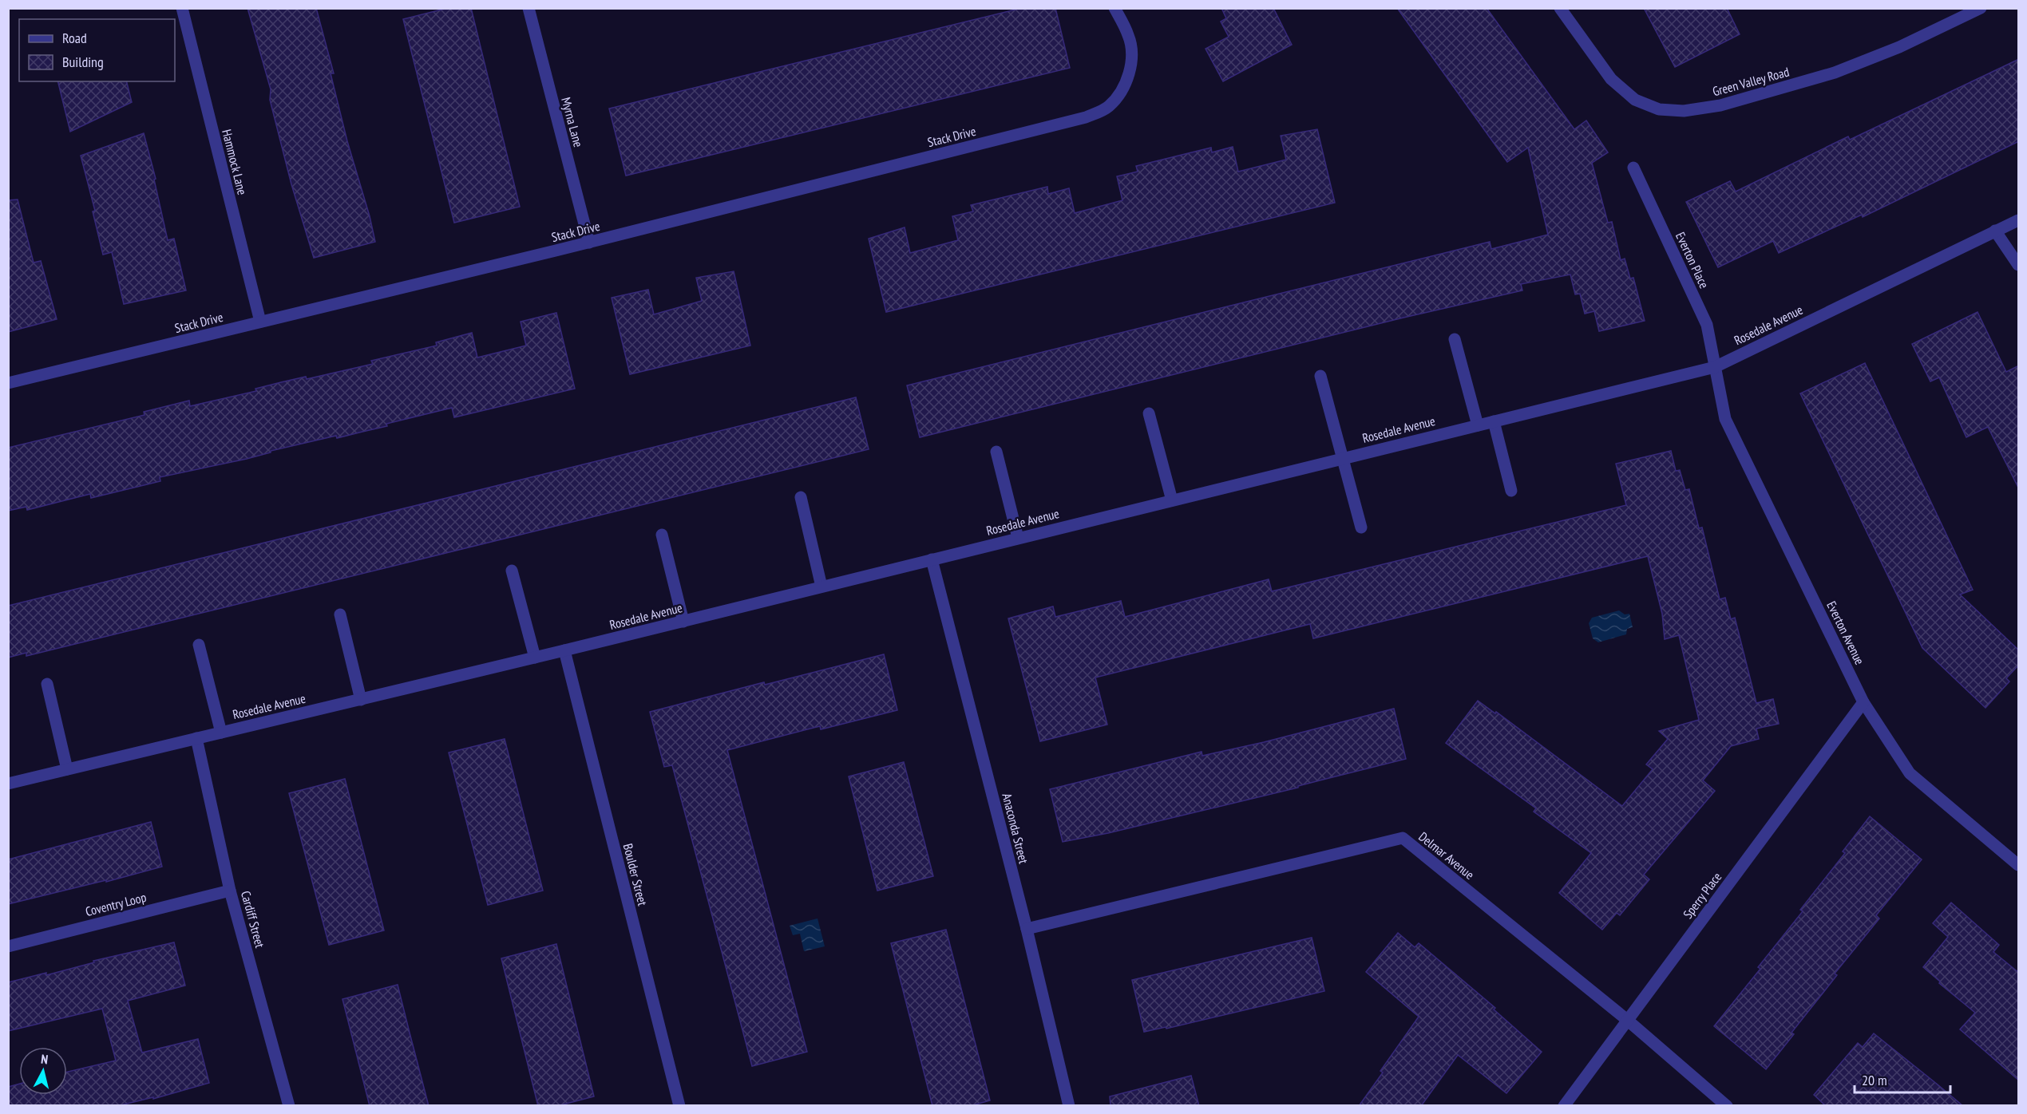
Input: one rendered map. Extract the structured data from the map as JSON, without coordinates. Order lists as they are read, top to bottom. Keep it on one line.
{"streets":{"street":["Green Valley Road","Myrna Lane","Stack Drive","Hammock Lane","Everton Place","Rosedale Avenue","Everton Avenue","Anaconda Street","Delmar Avenue","Boulder Street","Sperry Place","Coventry Loop","Cardiff Street"]},"crossings":[["Myrna Lane","Stack Drive"],["Stack Drive","Hammock Lane"],["Everton Place","Rosedale Avenue"],["Everton Place","Everton Avenue"],["Rosedale Avenue","Everton Avenue"],["Rosedale Avenue","Anaconda Street"],["Rosedale Avenue","Boulder Street"],["Rosedale Avenue","Cardiff Street"],["Everton Avenue","Sperry Place"],["Anaconda Street","Delmar Avenue"],["Delmar Avenue","Sperry Place"],["Coventry Loop","Cardiff Street"]],"legend":["Road","Building"],"scale_bar":"20 m","north":"top"}
